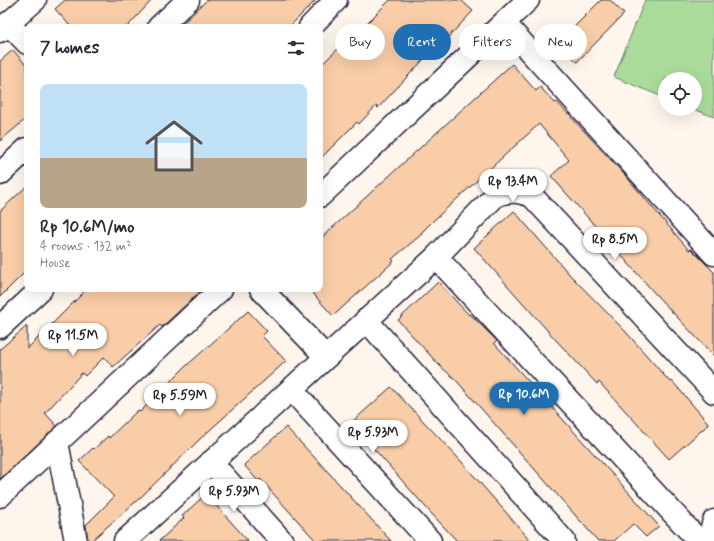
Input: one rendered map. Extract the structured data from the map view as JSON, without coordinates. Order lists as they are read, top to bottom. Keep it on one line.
{"page":{"chip":["Buy","Rent","Filters","New"],"heading":"7 homes","list":[{"name":"Rp 10.6M/mo","note":"4 rooms · 132 m² · House"}],"price":["Rp 13.4M","Rp 8.5M","Rp 11.5M","Rp 10.6M","Rp 5.59M","Rp 5.93M","Rp 5.93M"]}}
